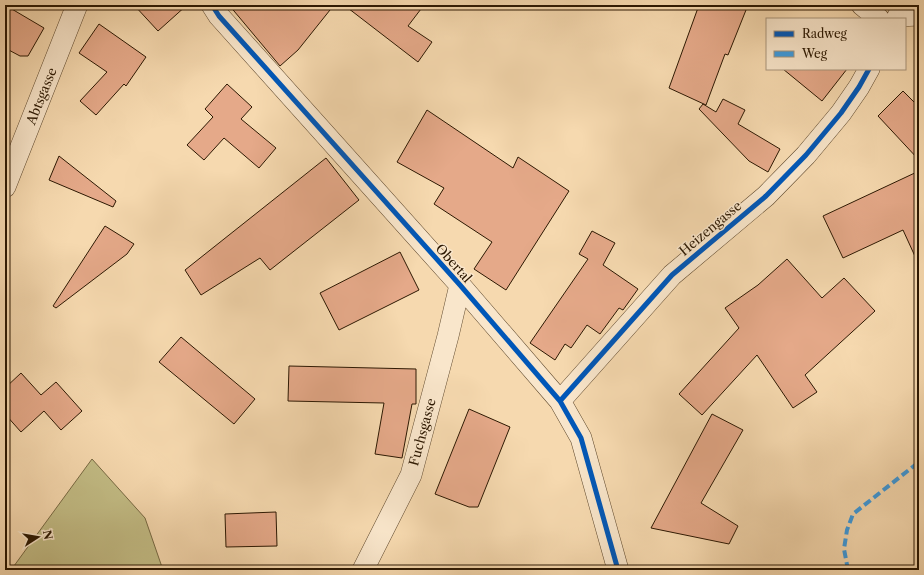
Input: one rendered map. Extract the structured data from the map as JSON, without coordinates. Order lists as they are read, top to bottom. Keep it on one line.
{"streets":{"street":["Abtsgasse","Heizengasse","Obertal","Fuchsgasse"]},"crossings":[["Heizengasse","Obertal"],["Obertal","Fuchsgasse"]],"legend":["Radweg","Weg"],"north":"right"}
